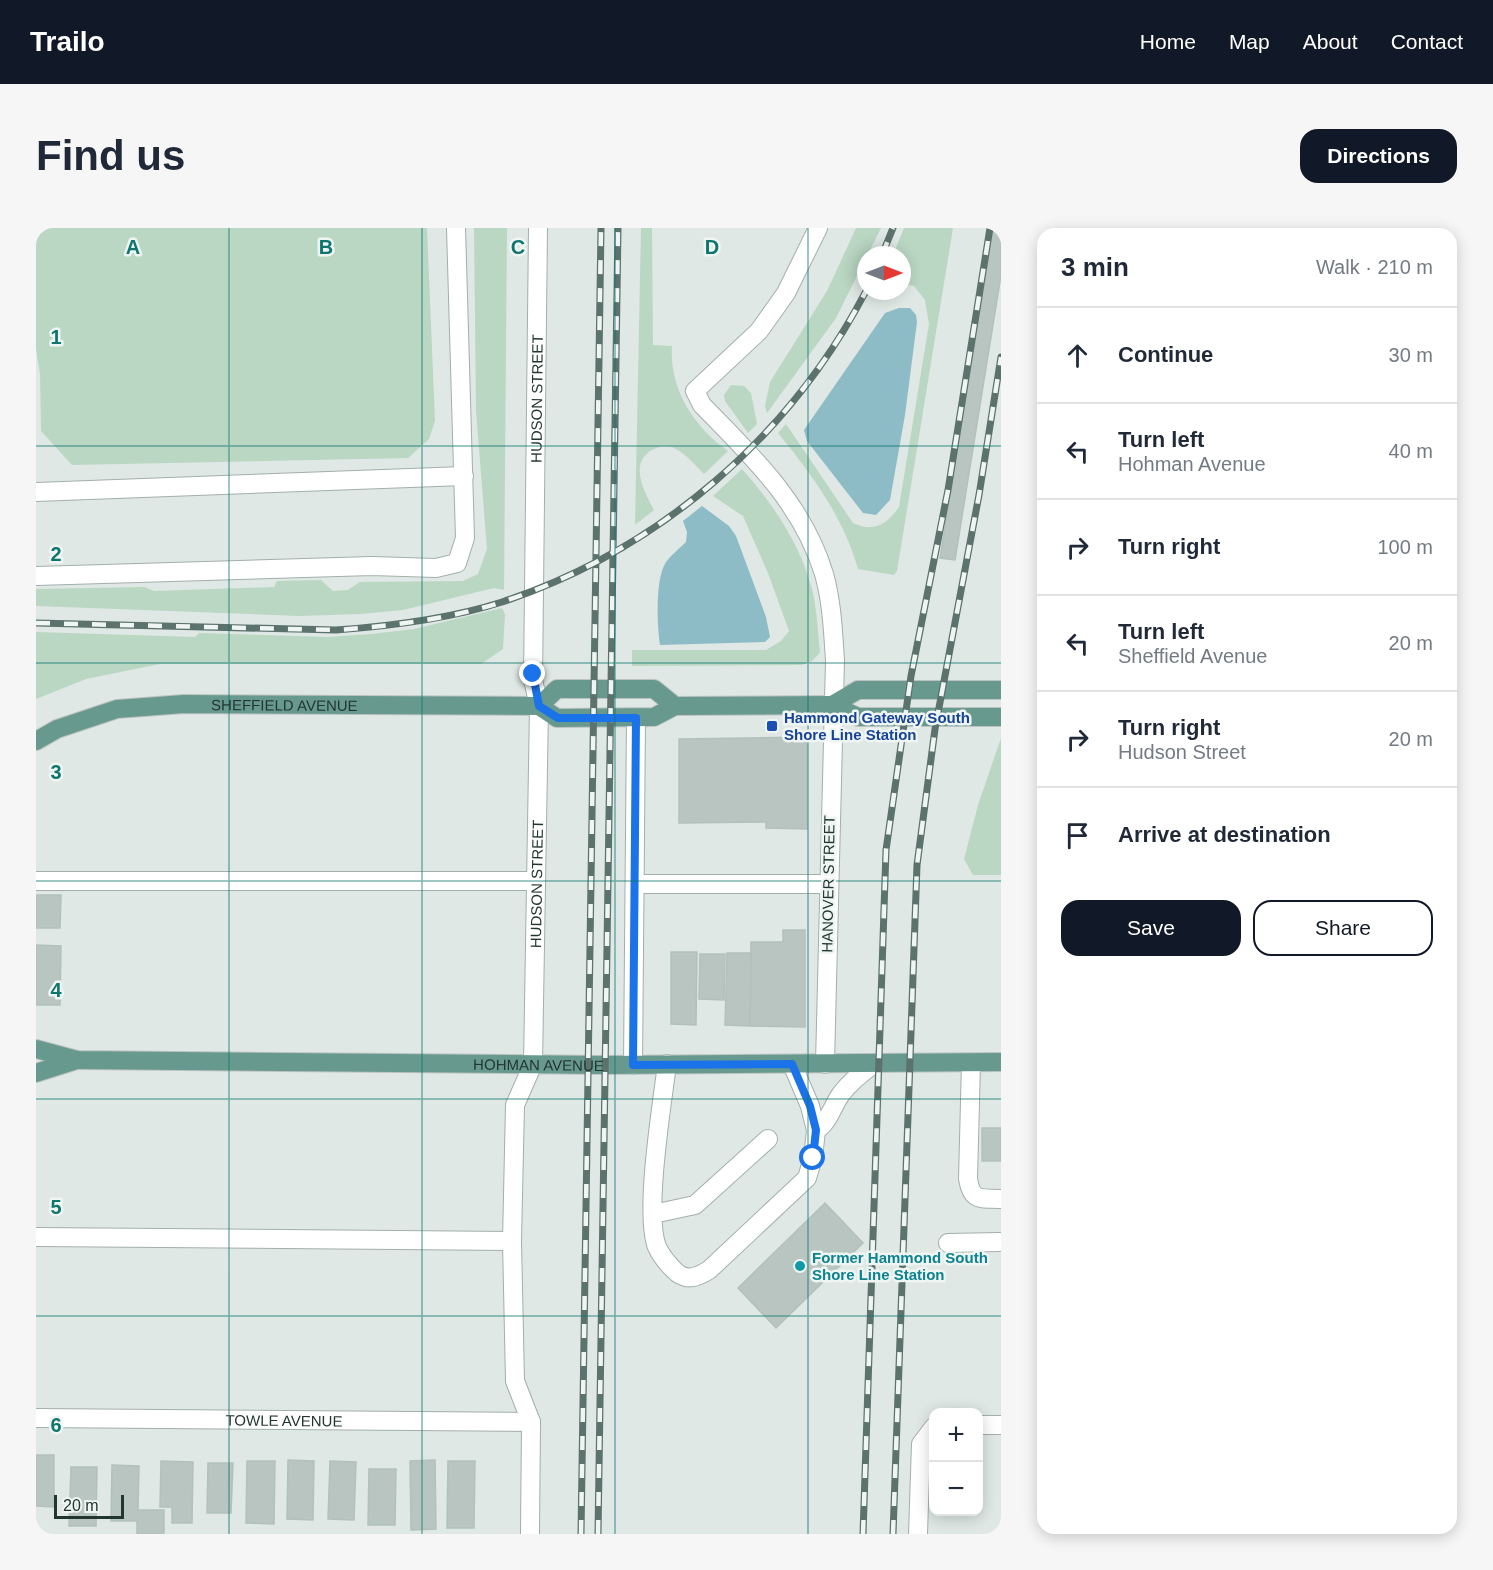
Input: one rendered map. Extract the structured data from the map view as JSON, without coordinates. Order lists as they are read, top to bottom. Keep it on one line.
{"streets":{"main road":["SHEFFIELD AVENUE","HOHMAN AVENUE"],"street":["HUDSON STREET","HANOVER STREET","TOWLE AVENUE"]},"crossings":[["HUDSON STREET","SHEFFIELD AVENUE"],["HUDSON STREET","HOHMAN AVENUE"],["HUDSON STREET","TOWLE AVENUE"],["SHEFFIELD AVENUE","HANOVER STREET"],["HANOVER STREET","HOHMAN AVENUE"]],"places":{"transit":["Hammond Gateway South Shore Line Station"],"other":["Former Hammond South Shore Line Station"]},"scale_bar":"20 m","north":"right","page":{"header":"Trailo","nav":["Home","Map","About","Contact"],"buttons":["Directions",["Save","Share"]],"title":"Find us","heading":["3 min","Walk · 210 m"],"list":[["Continue","30 m"],["Turn left","Hohman Avenue","40 m"],["Turn right","100 m"],["Turn left","Sheffield Avenue","20 m"],["Turn right","Hudson Street","20 m"],"Arrive at destination"],"map_buttons":["+","−"],"scale":"20 m"},"grid":{"columns":["A","B","C","D"],"rows":["1","2","3","4","5","6"]}}
